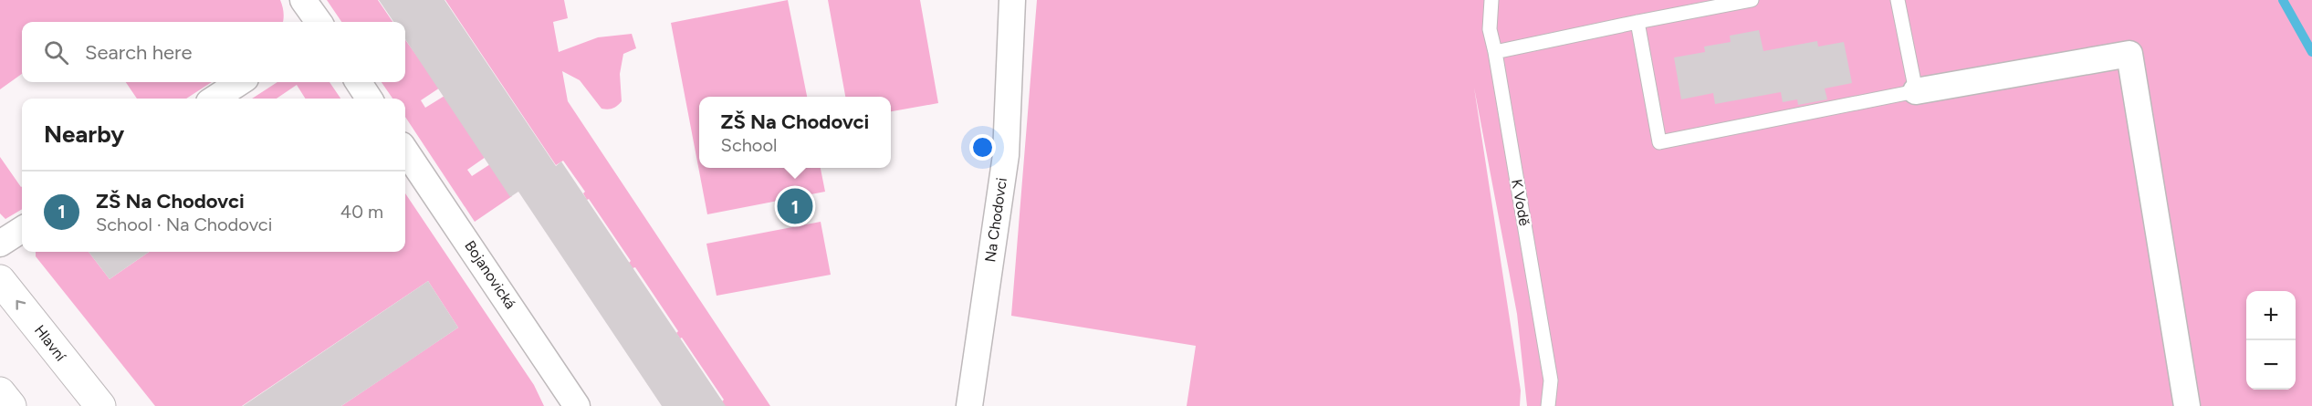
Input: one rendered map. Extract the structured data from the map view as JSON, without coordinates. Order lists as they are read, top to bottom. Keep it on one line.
{"streets":{"street":["Na Chodovci","Bojanovická","Hlavní"],"lane":["K Vodě"]},"one_way":["Hlavní"],"page":{"search":"Search here","popup":["ZŠ Na Chodovci","School"],"heading":"Nearby","list":[{"mark":"1","name":"ZŠ Na Chodovci","note":"School · Na Chodovci","value":"40 m"}],"pins":"1","map_buttons":["+","−"]}}
